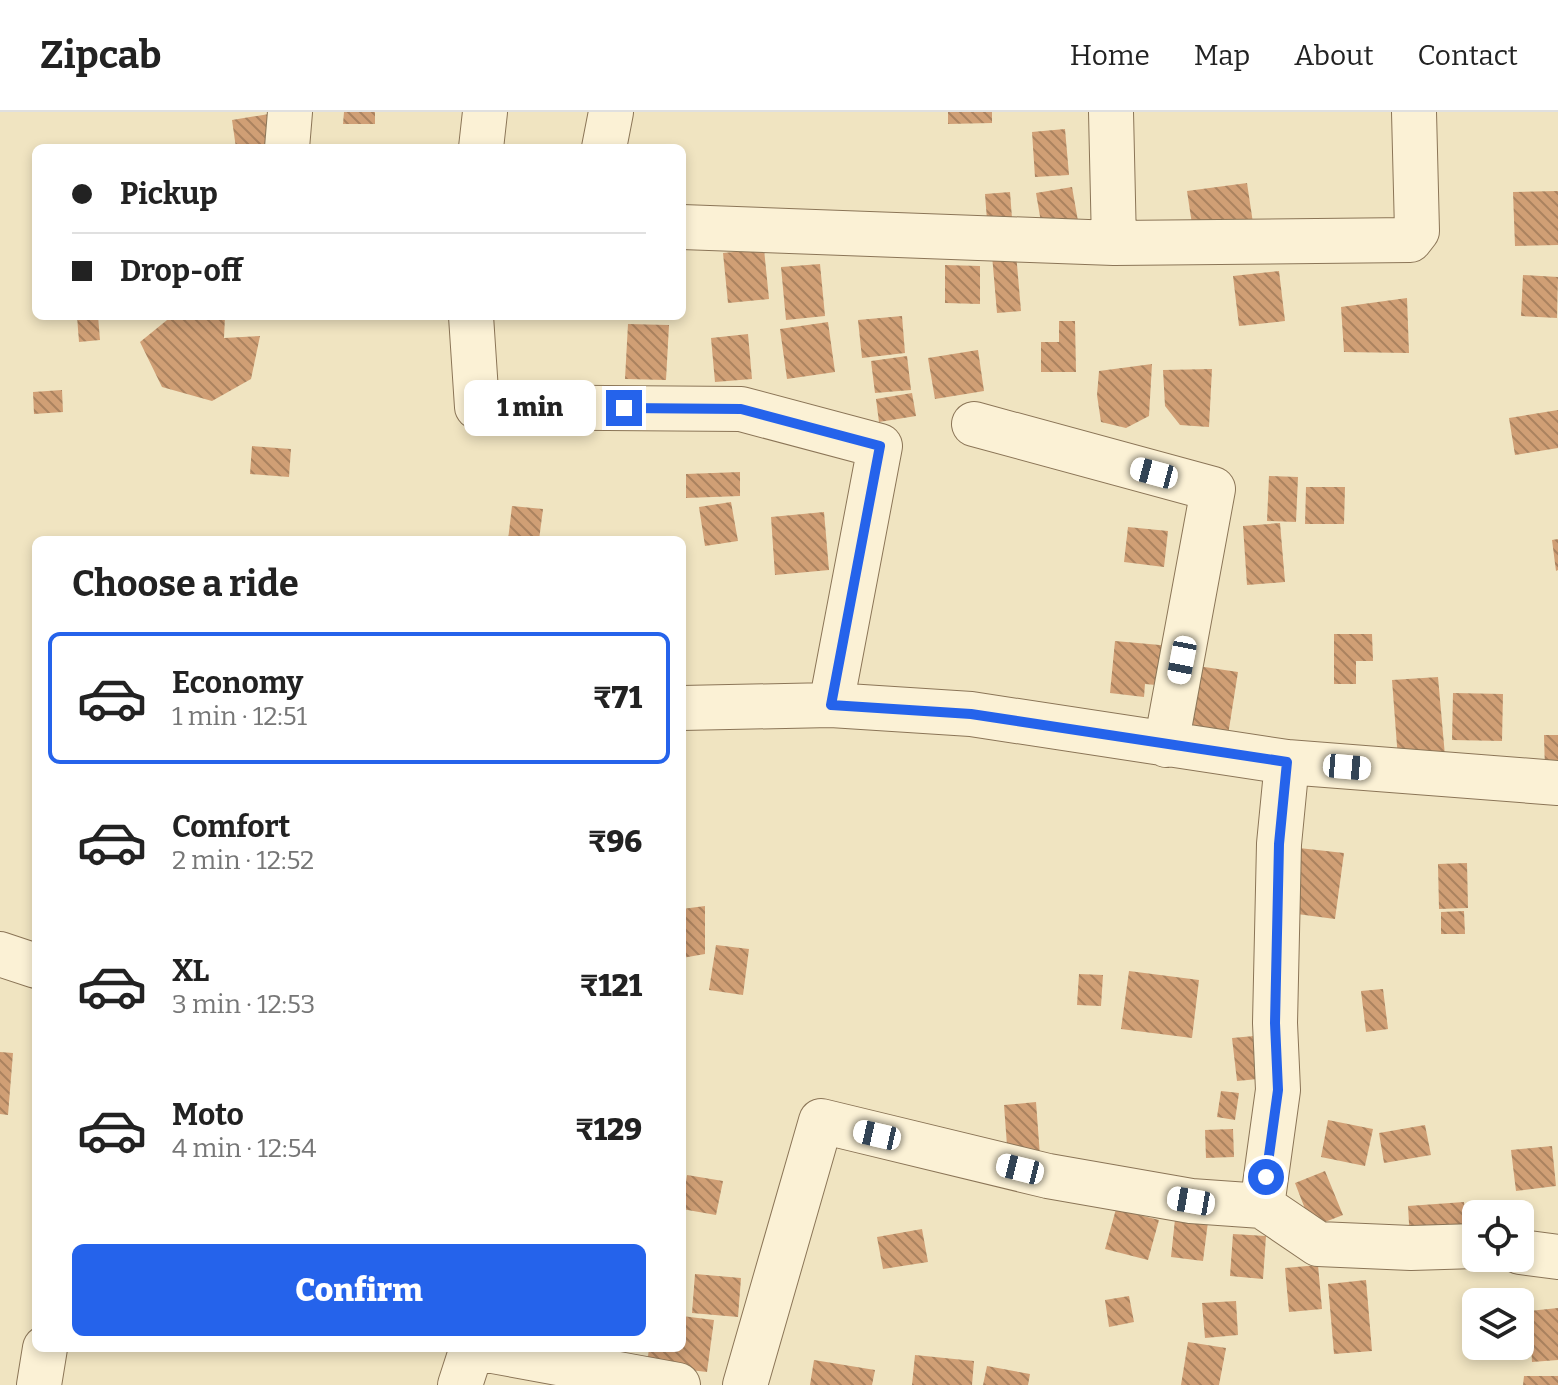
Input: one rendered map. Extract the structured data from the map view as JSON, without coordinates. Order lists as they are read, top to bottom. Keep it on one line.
{"page":{"header":"Zipcab","nav":["Home","Map","About","Contact"],"banner":["Pickup","Drop-off"],"bubble":"1 min","heading":"Choose a ride","list":[{"name":"Economy","note":"1 min · 12:51","value":"₹71"},{"name":"Comfort","note":"2 min · 12:52","value":"₹96"},{"name":"XL","note":"3 min · 12:53","value":"₹121"},{"name":"Moto","note":"4 min · 12:54","value":"₹129"}],"buttons":"Confirm"}}
